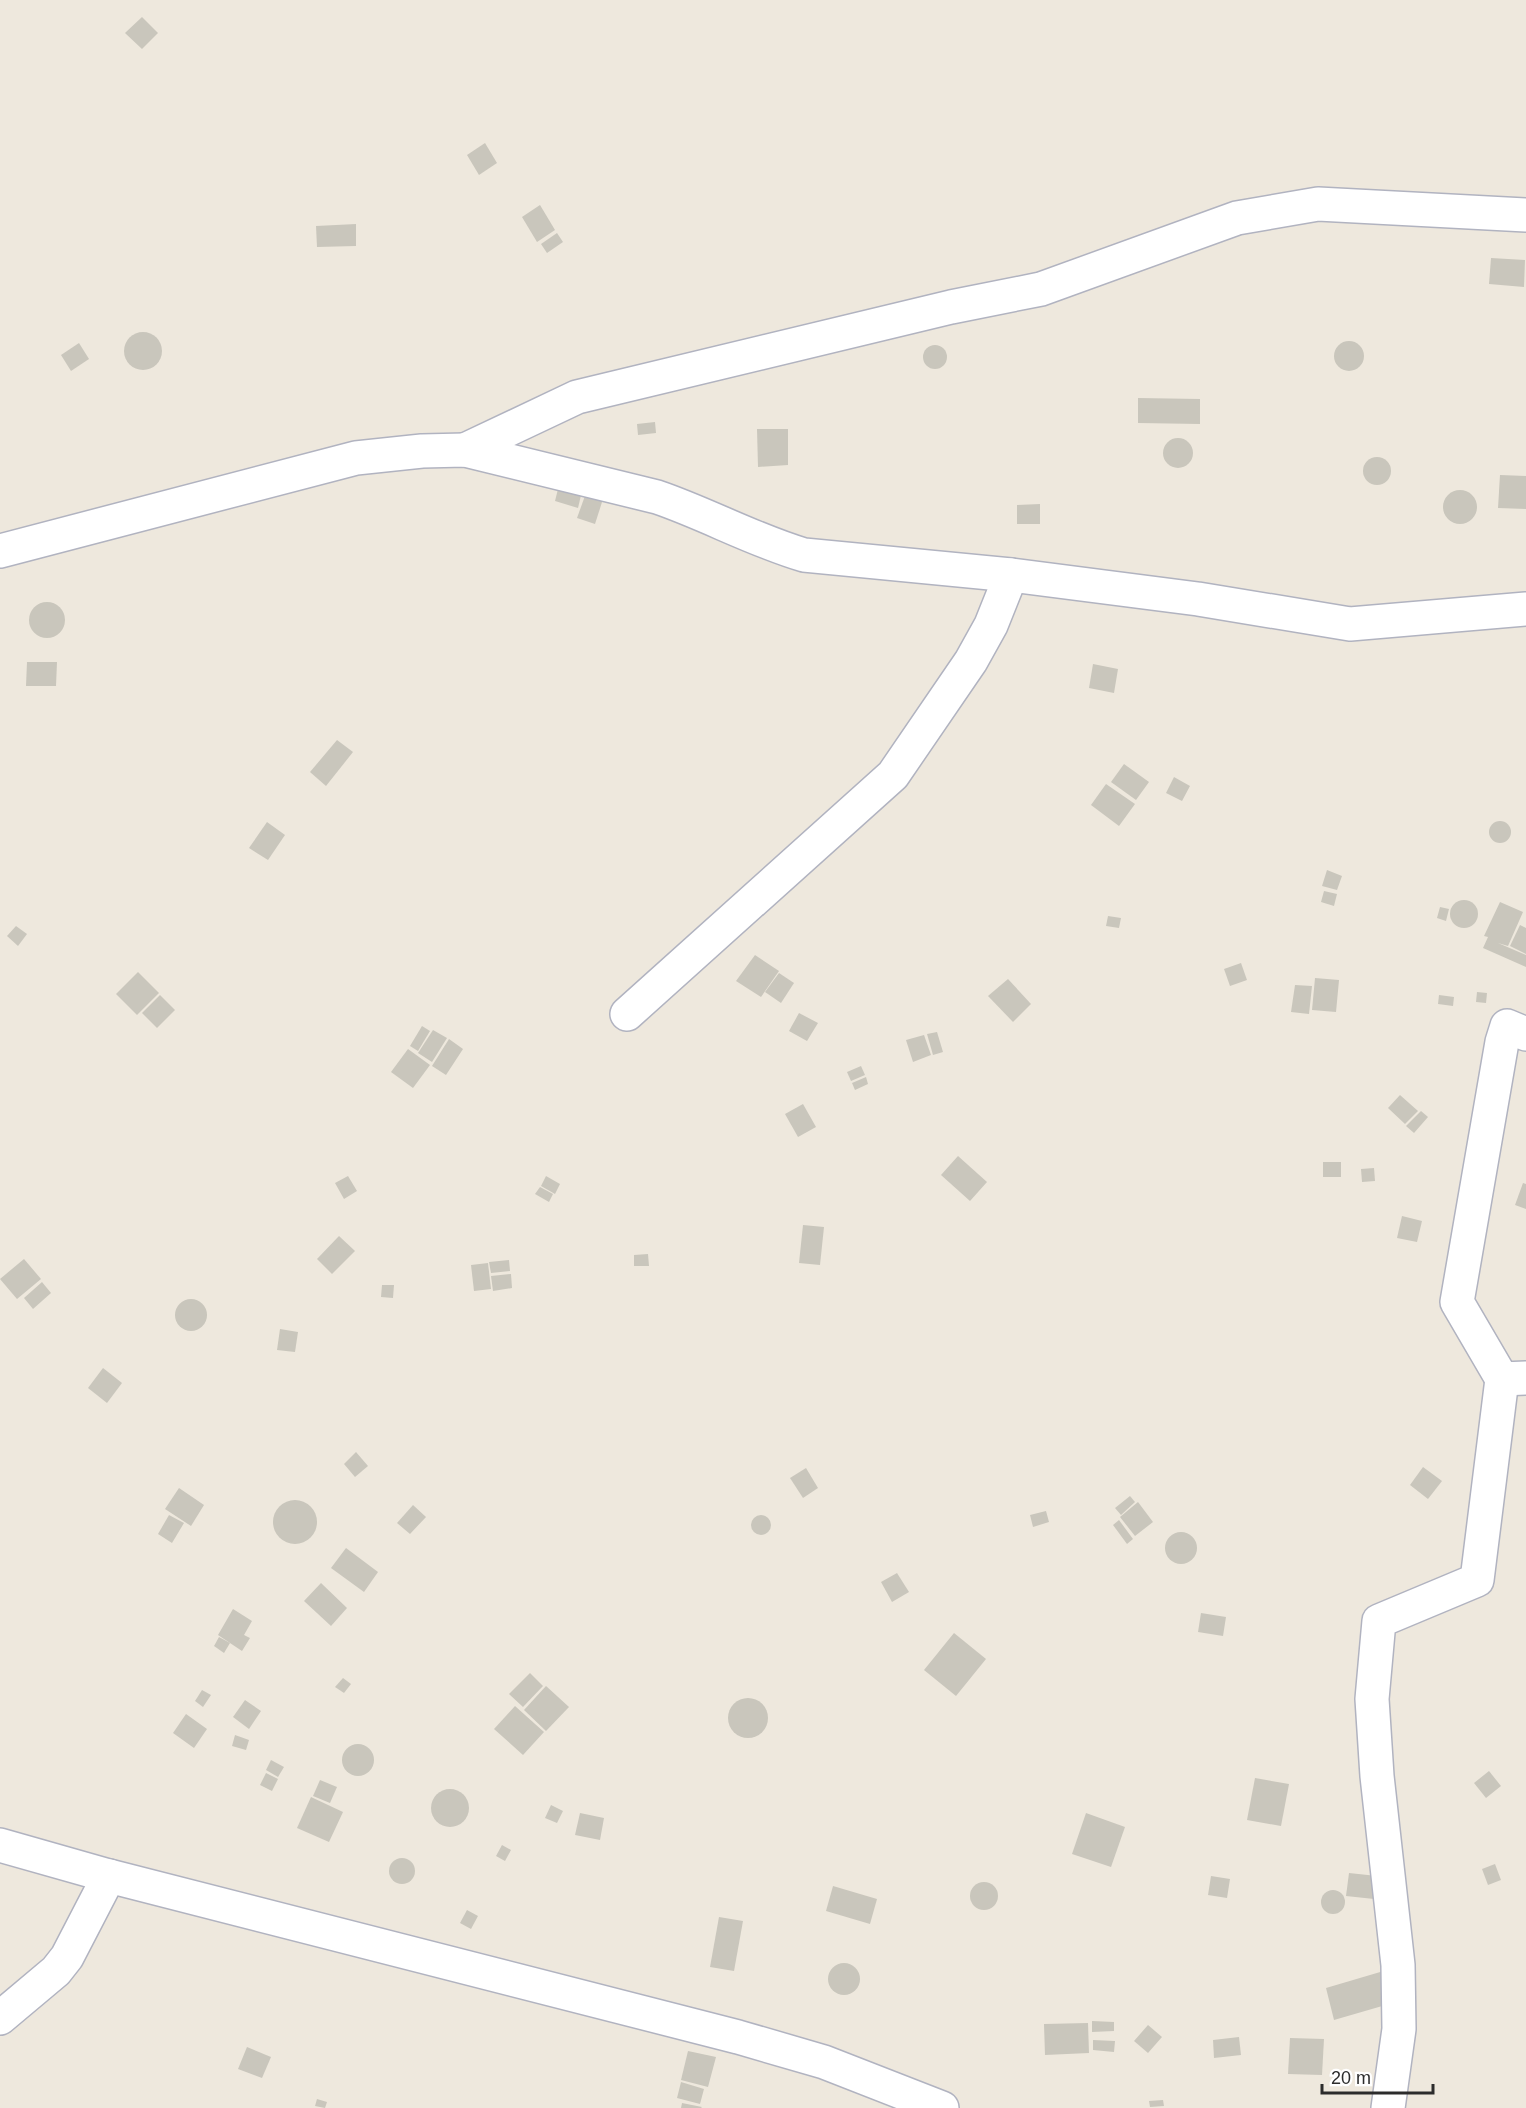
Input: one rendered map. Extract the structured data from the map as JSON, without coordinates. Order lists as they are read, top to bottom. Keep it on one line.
{"scale_bar":"20 m"}
